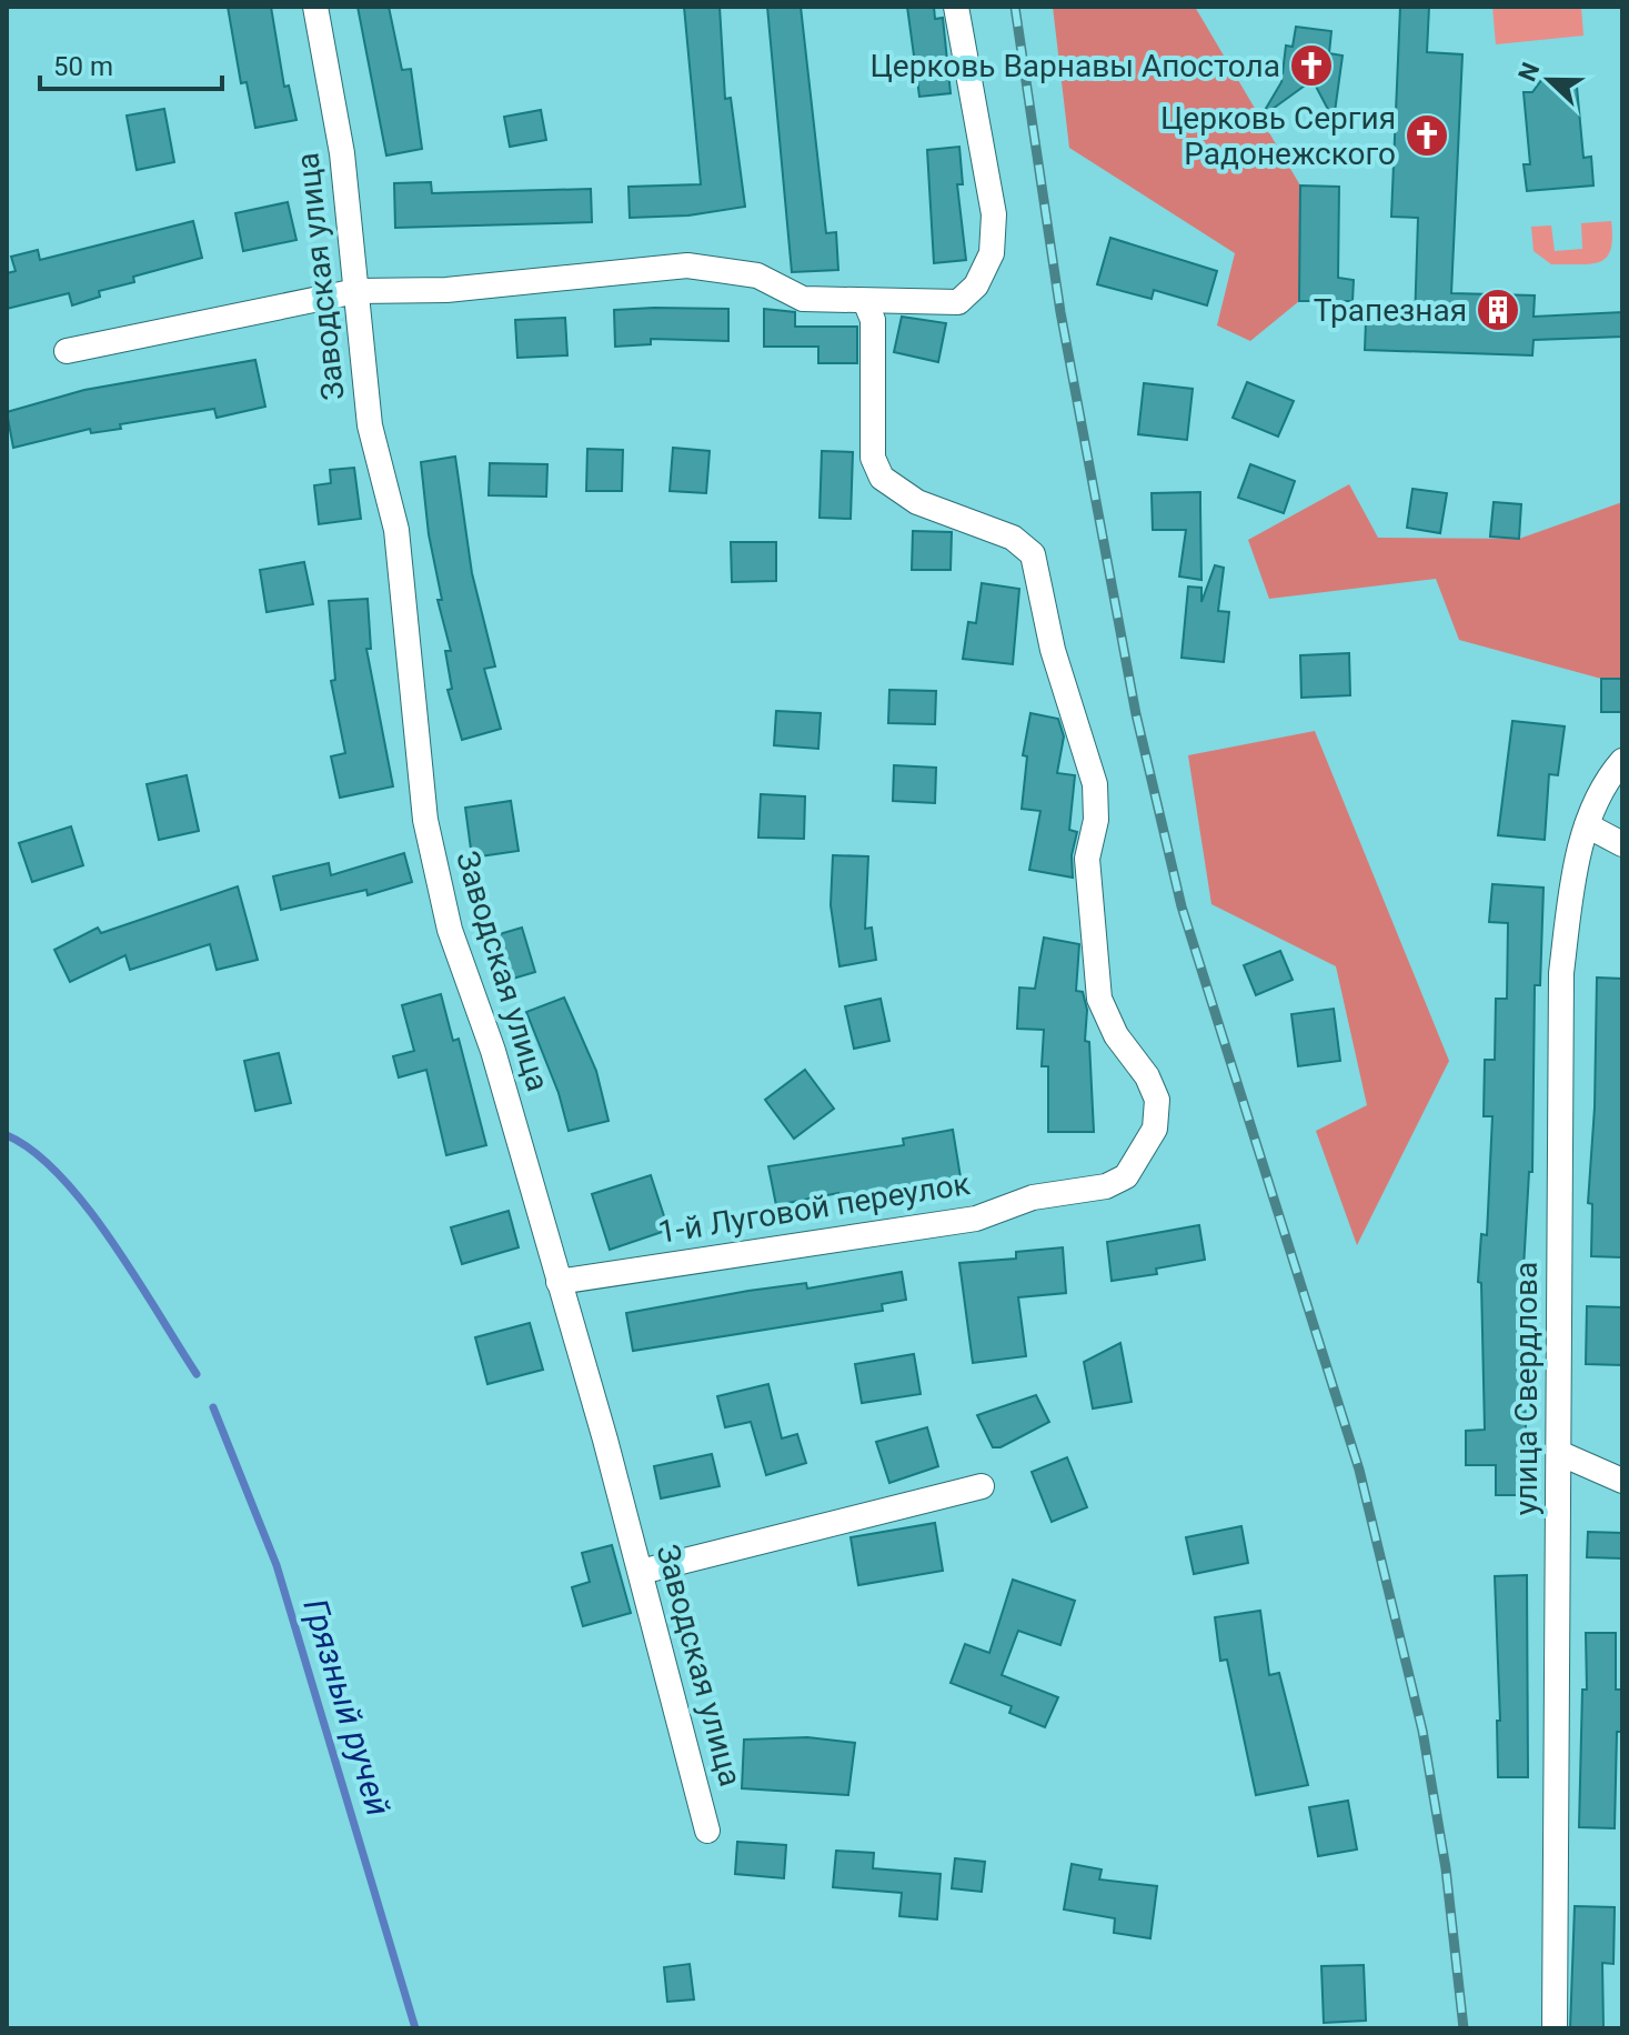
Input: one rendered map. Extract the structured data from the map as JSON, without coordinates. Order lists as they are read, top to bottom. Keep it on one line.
{"streets":{"street":["Заводская улица","1-й Луговой переулок","улица Свердлова"]},"crossings":[["Заводская улица","1-й Луговой переулок"]],"water":["Грязный ручей"],"places":{"church":["Церковь Варнавы Апостола","Церковь Сергия Радонежского"],"building":["Трапезная"]},"scale_bar":"50 m","north":"left"}
